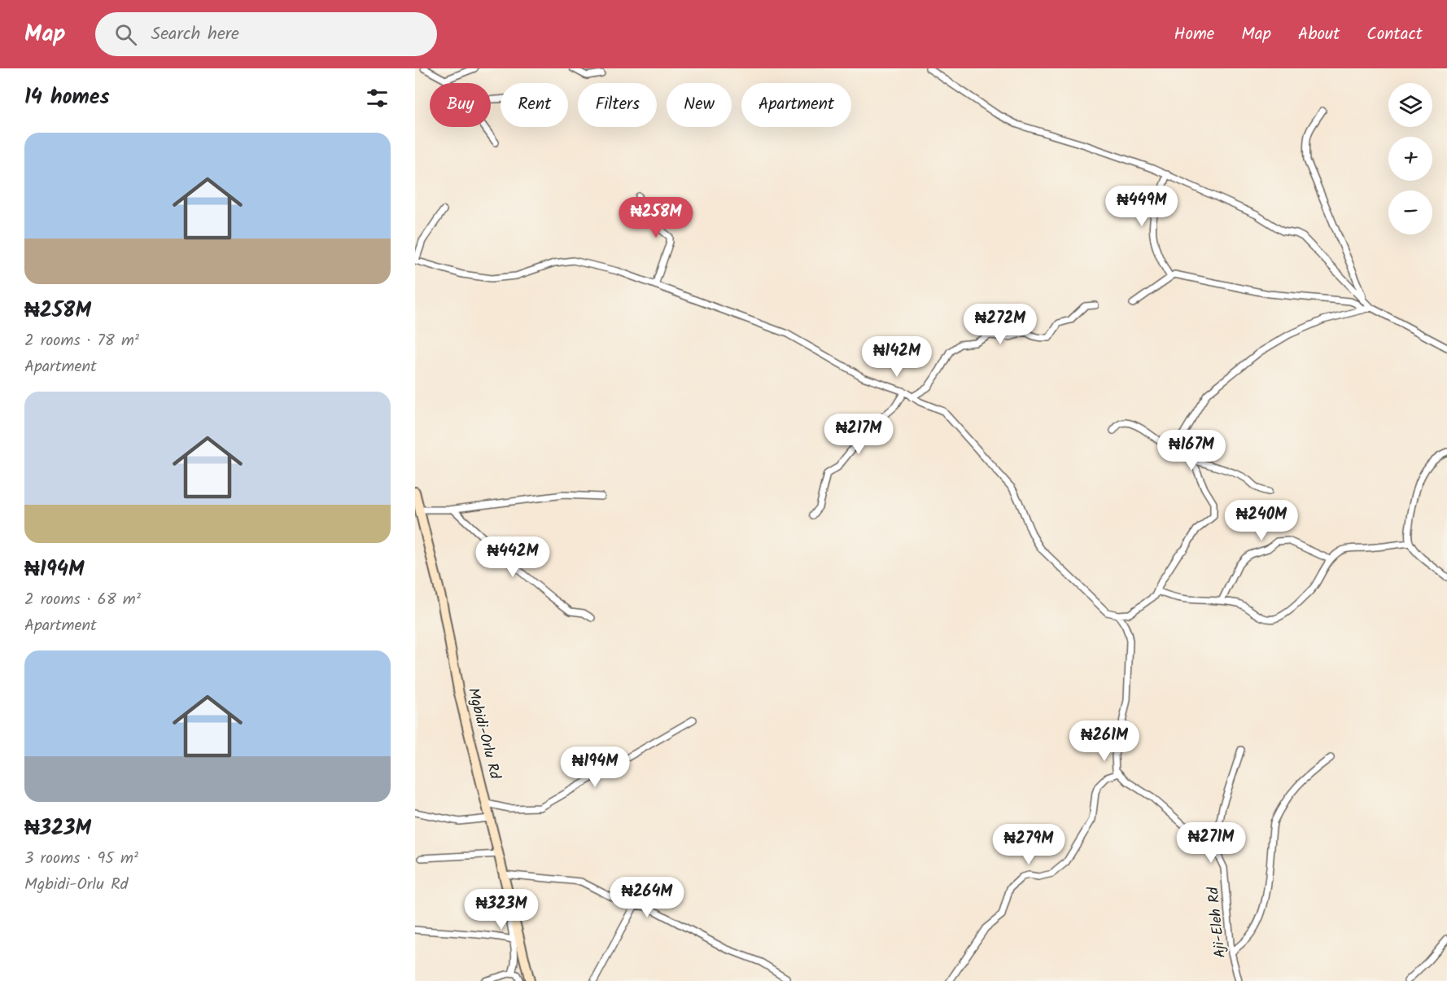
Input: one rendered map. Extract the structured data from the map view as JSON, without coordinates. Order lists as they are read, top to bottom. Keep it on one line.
{"streets":{"main road":["Mgbidi-Orlu Rd"],"street":["Aji-Eleh Rd"]},"page":{"header":"Map","search":"Search here","nav":["Home","Map","About","Contact"],"heading":"14 homes","map_buttons":["+","−"],"chip":["Buy","Rent","Filters","New","Apartment"],"list":[{"name":"₦258M","note":"2 rooms · 78 m² · Apartment"},{"name":"₦194M","note":"2 rooms · 68 m² · Apartment"},{"name":"₦323M","note":"3 rooms · 95 m² · Mgbidi-Orlu Rd"}],"price":["₦449M","₦258M","₦272M","₦142M","₦217M","₦167M","₦240M","₦442M","₦261M","₦194M","₦271M","₦279M","₦264M","₦323M"]}}
